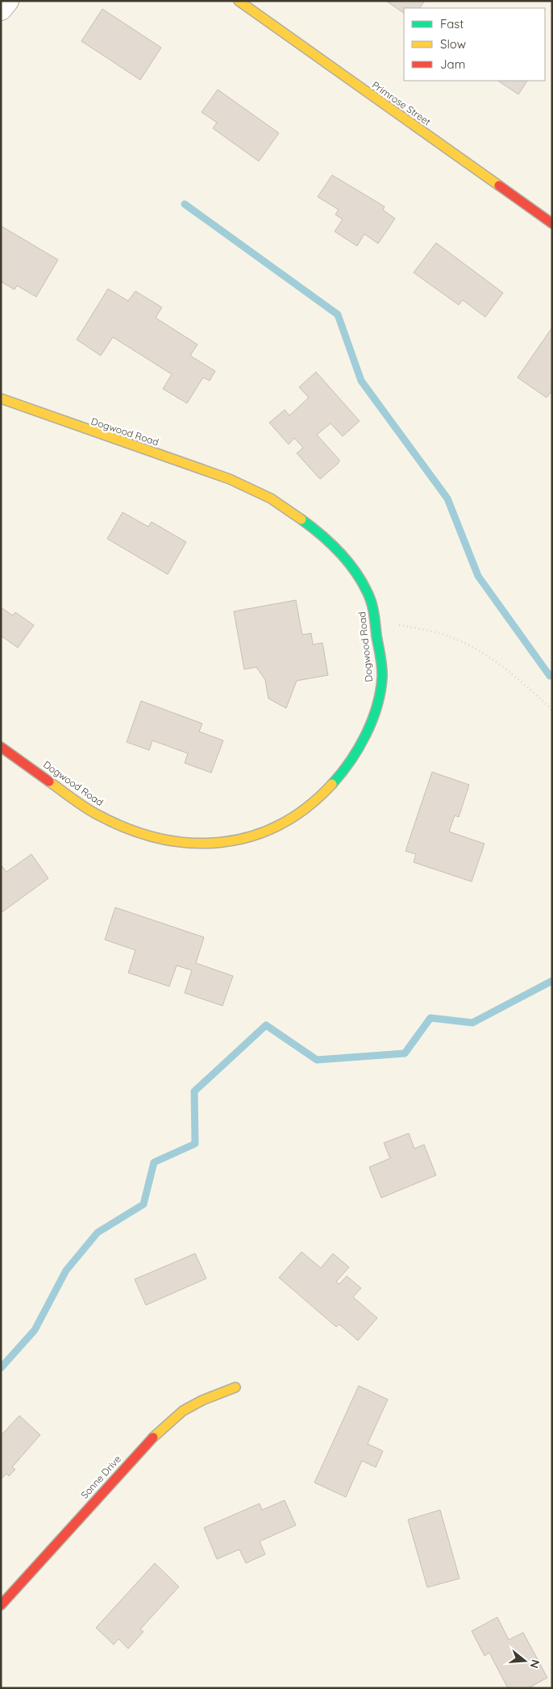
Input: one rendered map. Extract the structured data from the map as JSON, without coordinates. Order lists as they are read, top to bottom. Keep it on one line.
{"streets":{"street":["Primrose Street","Dogwood Road","Sonne Drive"]},"legend":["Fast","Slow","Jam"],"north":"right"}
